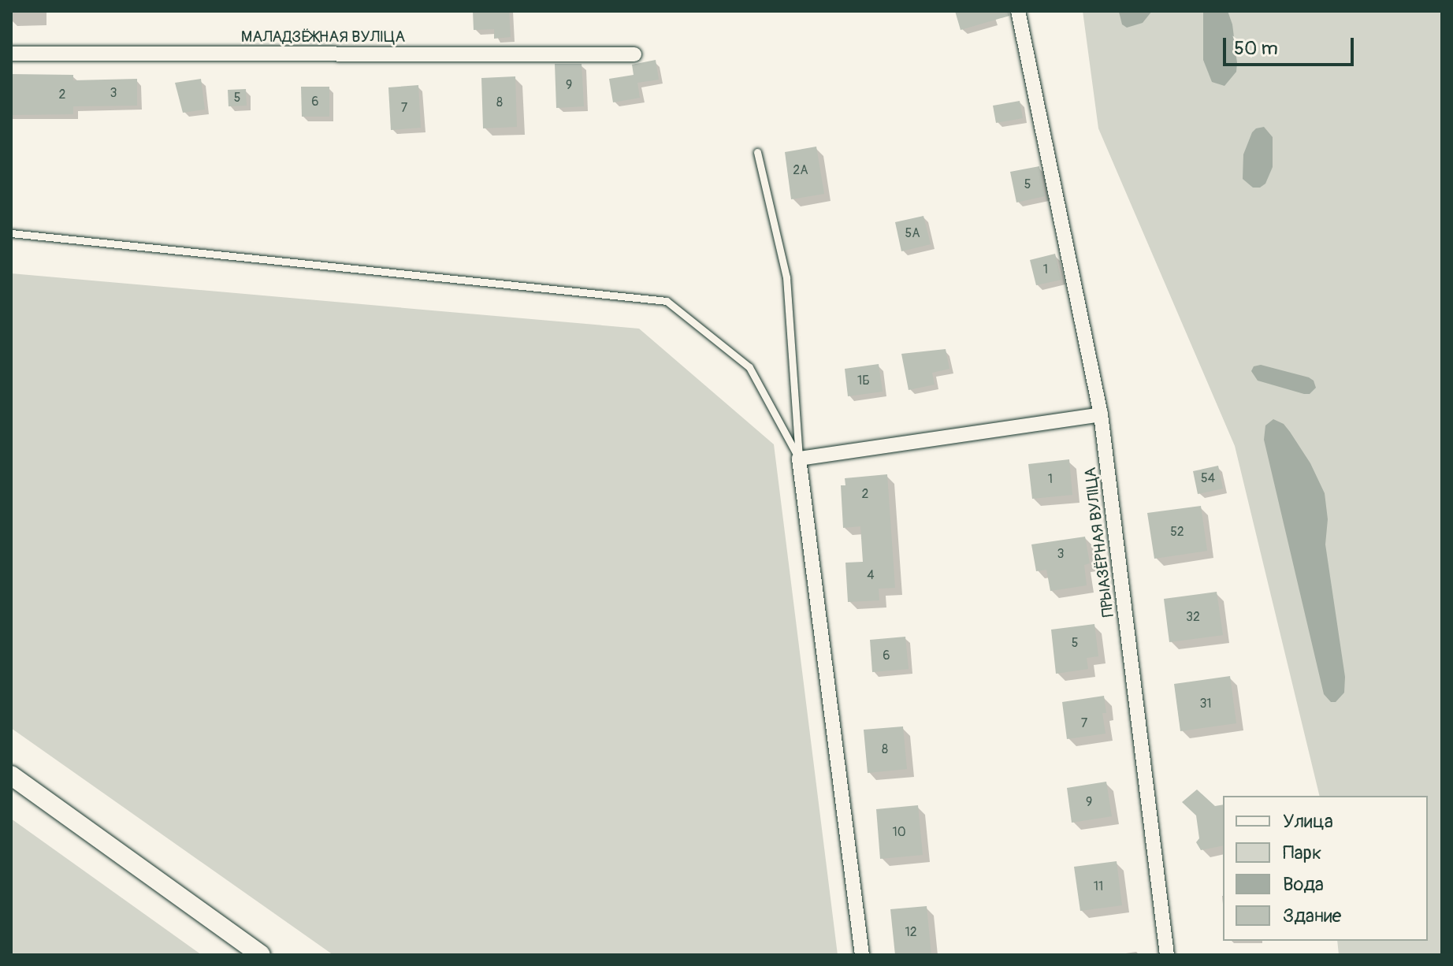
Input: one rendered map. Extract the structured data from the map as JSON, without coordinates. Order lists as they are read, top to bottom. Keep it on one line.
{"streets":{"street":["МАЛАДЗЁЖНАЯ ВУЛІЦА","ПРЫАЗЁРНАЯ ВУЛІЦА"]},"house_numbers":["9","3","2","5","6","8","7","2А","5","5А","1","1Б","54","1","2","52","3","4","32","5","6","31","7","8","9","10","11","12"],"legend":["Улица","Парк","Вода","Здание"],"scale_bar":"50 m"}
